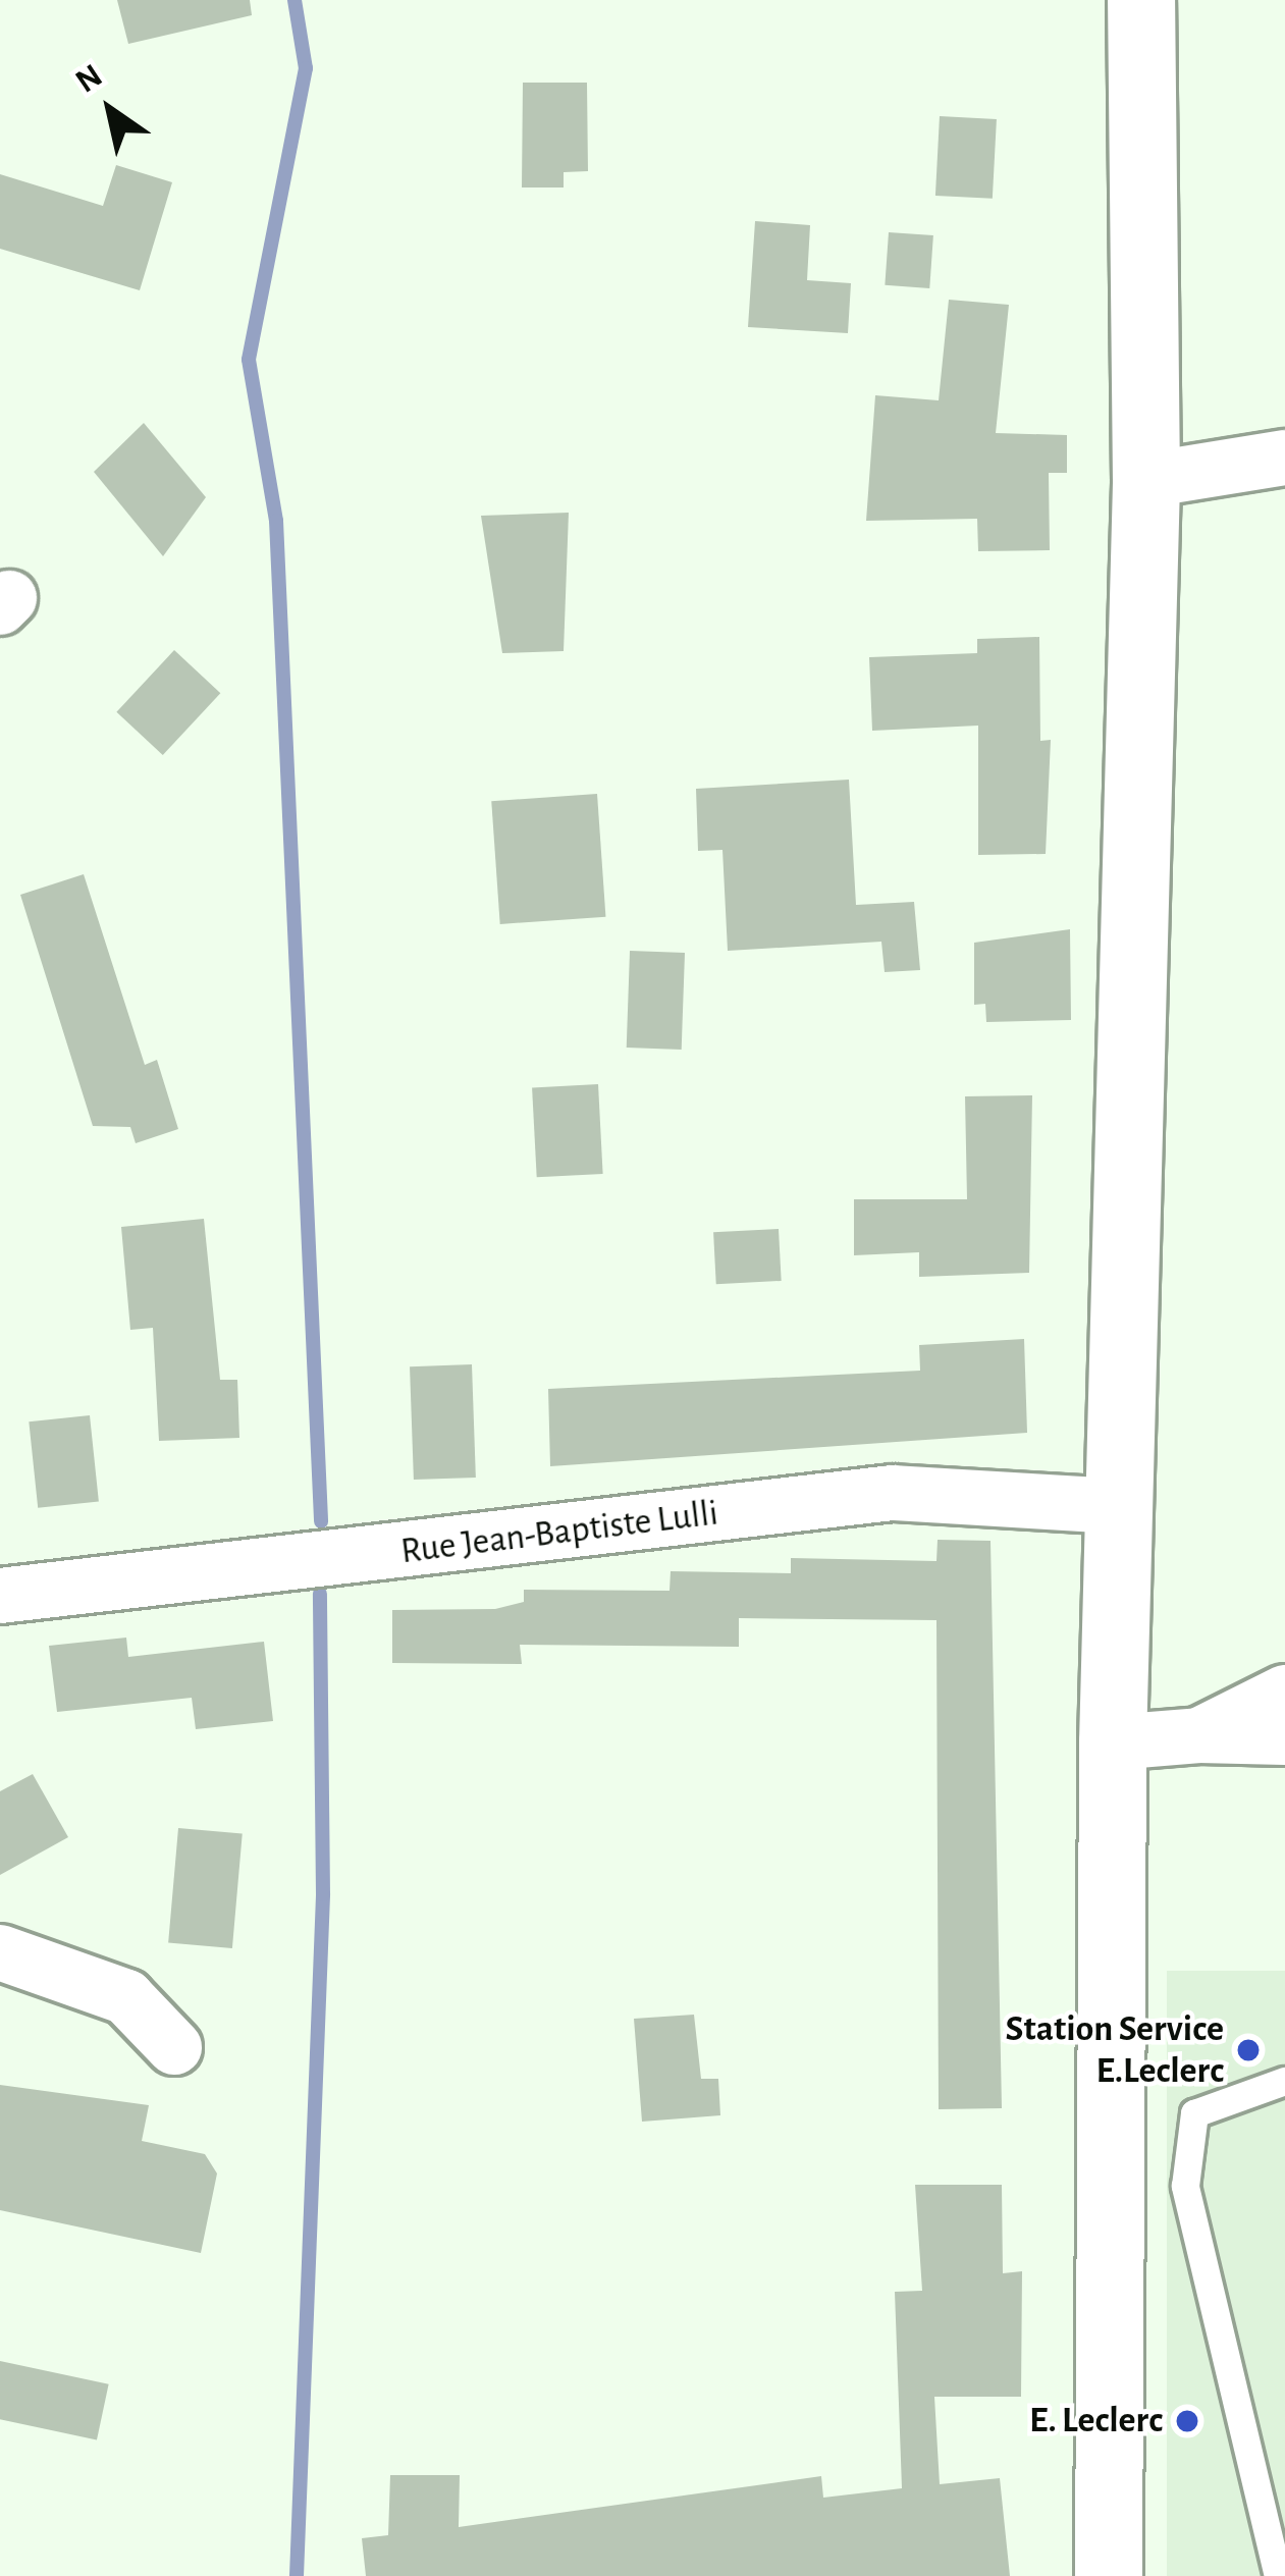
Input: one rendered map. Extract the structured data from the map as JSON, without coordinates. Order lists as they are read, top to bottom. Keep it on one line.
{"streets":{"street":["Rue Jean-Baptiste Lulli"]},"places":["Station Service E.Leclerc","E. Leclerc"],"north":"top left"}
